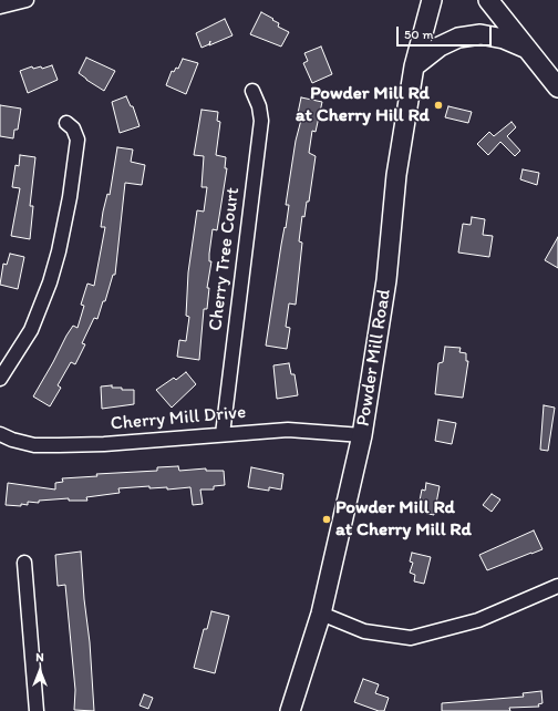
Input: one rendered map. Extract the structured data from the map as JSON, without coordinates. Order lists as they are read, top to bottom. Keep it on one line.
{"streets":{"main road":["Powder Mill Road"],"street":["Cherry Tree Court","Cherry Mill Drive"]},"crossings":[["Cherry Tree Court","Cherry Mill Drive"],["Powder Mill Road","Cherry Mill Drive"]],"places":["Powder Mill Rd at Cherry Hill Rd","Powder Mill Rd at Cherry Mill Rd"],"scale_bar":"50 m","north":"top"}
